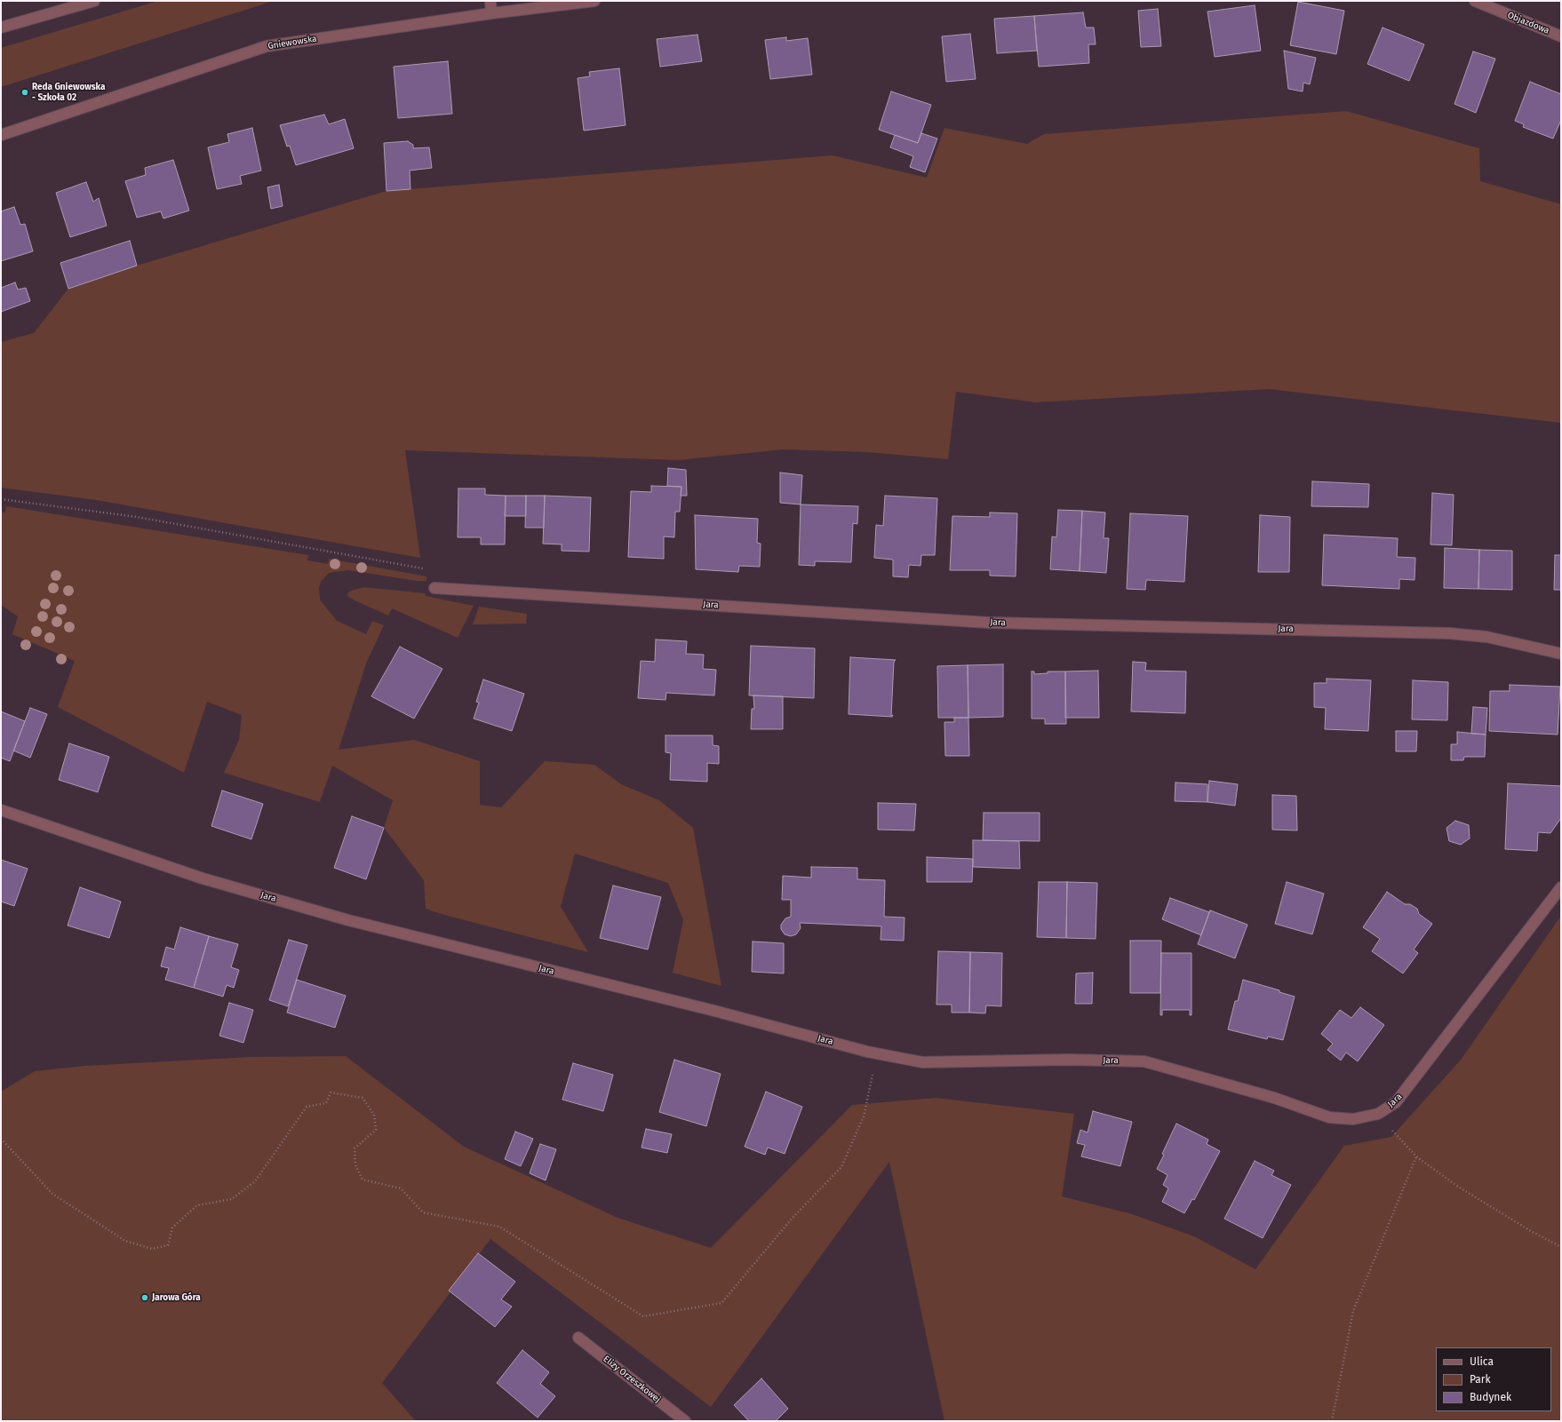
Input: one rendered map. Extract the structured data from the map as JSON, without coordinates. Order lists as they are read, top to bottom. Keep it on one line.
{"streets":{"street":["Objazdowa","Gniewowska","Jara","Elizy Orzeszkowej"]},"places":["Reda Gniewowska - Szkoła 02","Jarowa Góra"],"legend":["Ulica","Park","Budynek"]}
